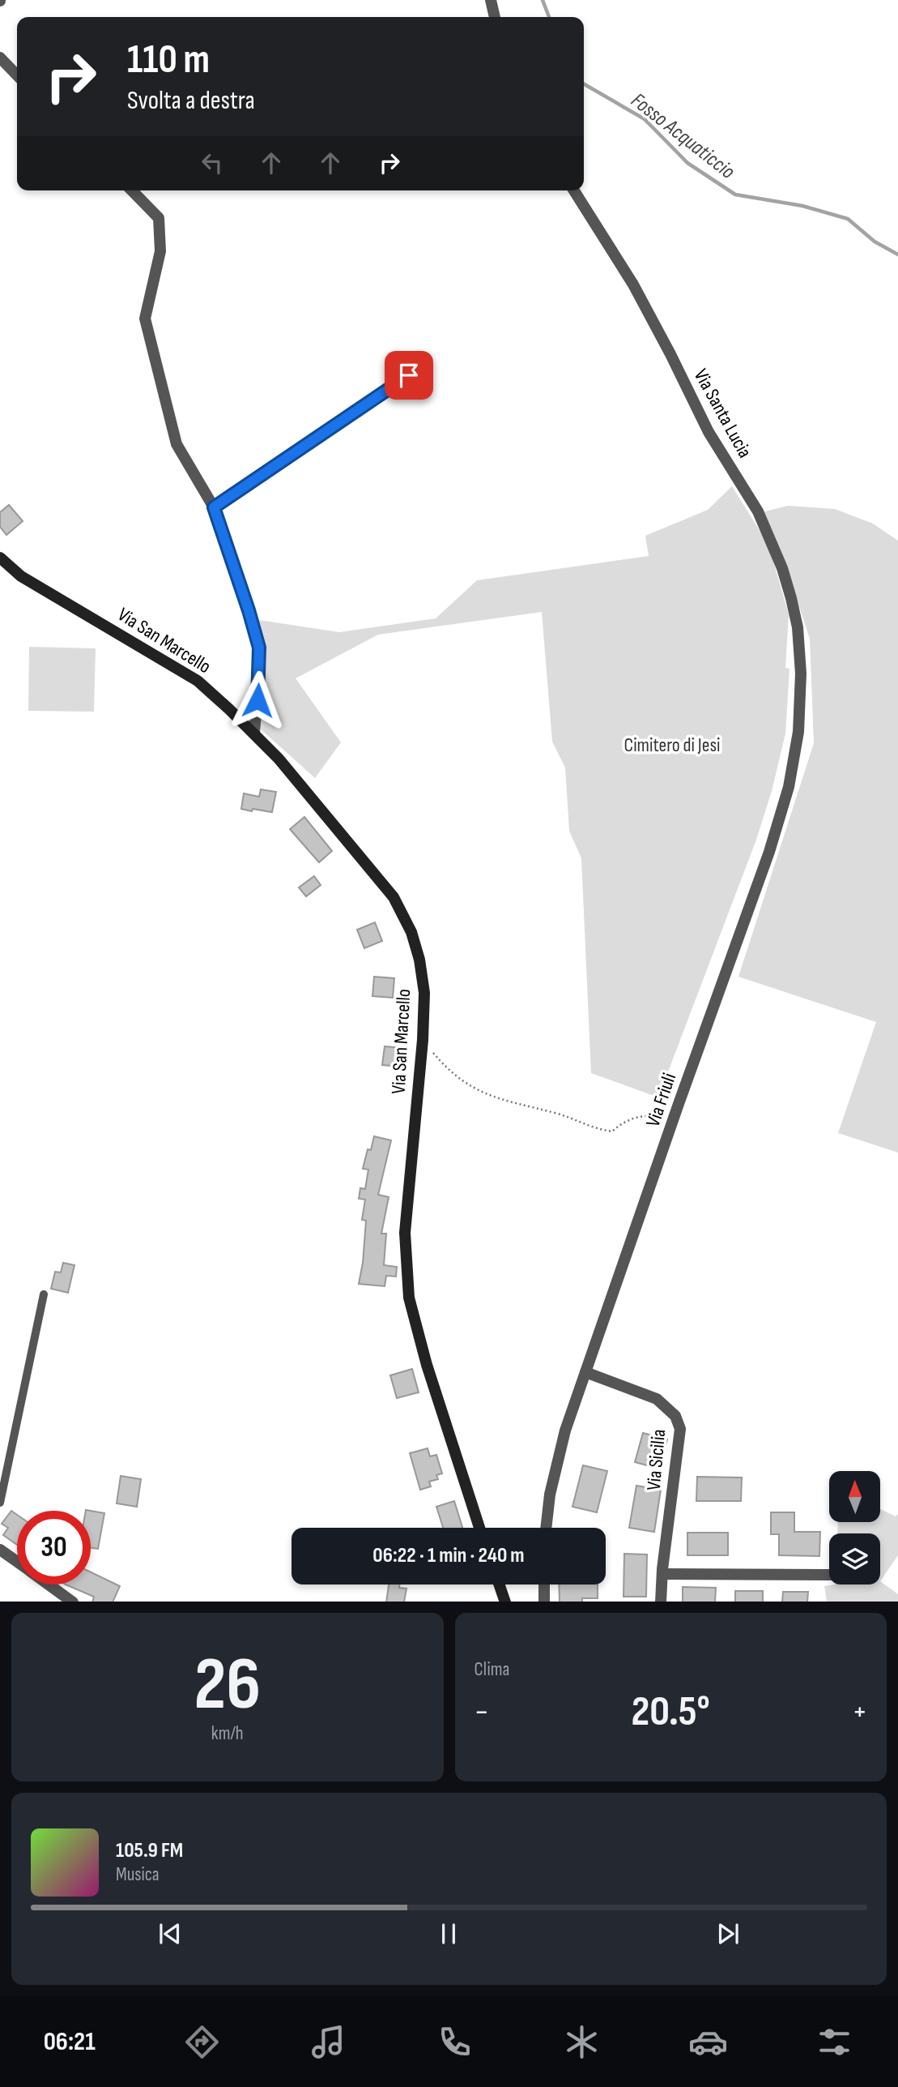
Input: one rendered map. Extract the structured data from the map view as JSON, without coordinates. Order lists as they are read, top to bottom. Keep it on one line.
{"streets":{"main road":["Via San Marcello"],"street":["Via Santa Lucia","Via Friuli","Via Sicilia"]},"crossings":[["Via Santa Lucia","Via Friuli"],["Via Friuli","Via Sicilia"]],"water":["Fosso Acquaticcio"],"parks":["Cimitero di Jesi"],"north":"top","page":{"turn":["110 m","Svolta a destra"],"limit":"30","trip":"06:22 · 1 min · 240 m","tile":[["26","km/h"],"Clima"],"heat":["−","20.5°","+"],"song":["105.9 FM","Musica"],"tabs":"06:21"}}
